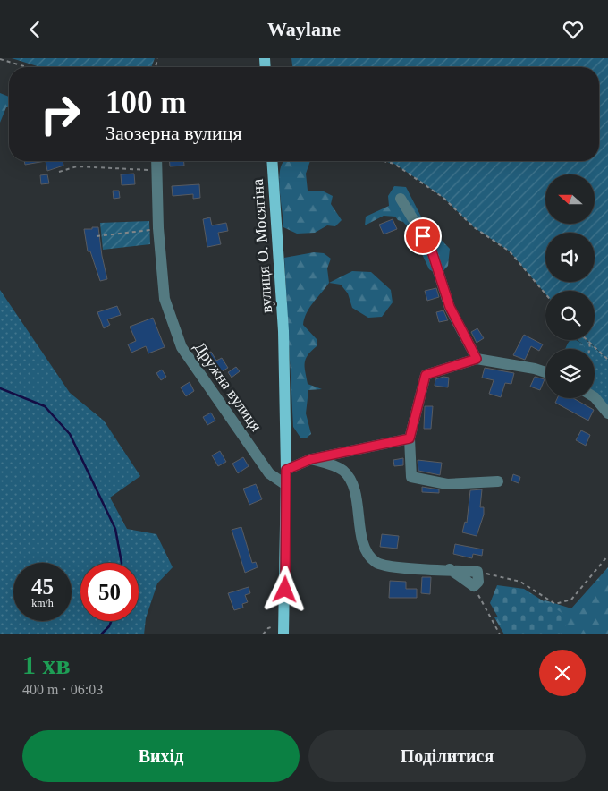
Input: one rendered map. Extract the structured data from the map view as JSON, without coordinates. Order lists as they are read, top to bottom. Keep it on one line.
{"streets":{"main road":["вулиця О. Мосягіна"],"street":["Дружна вулиця"]},"crossings":[["вулиця О. Мосягіна","Дружна вулиця"]],"north":"left","page":{"header":"Waylane","turn":["100 m","Заозерна вулиця"],"speed":"45 km/h","limit":"50","heading":["1 хв","400 m · 06:03"],"buttons":["Вихід","Поділитися"]}}
